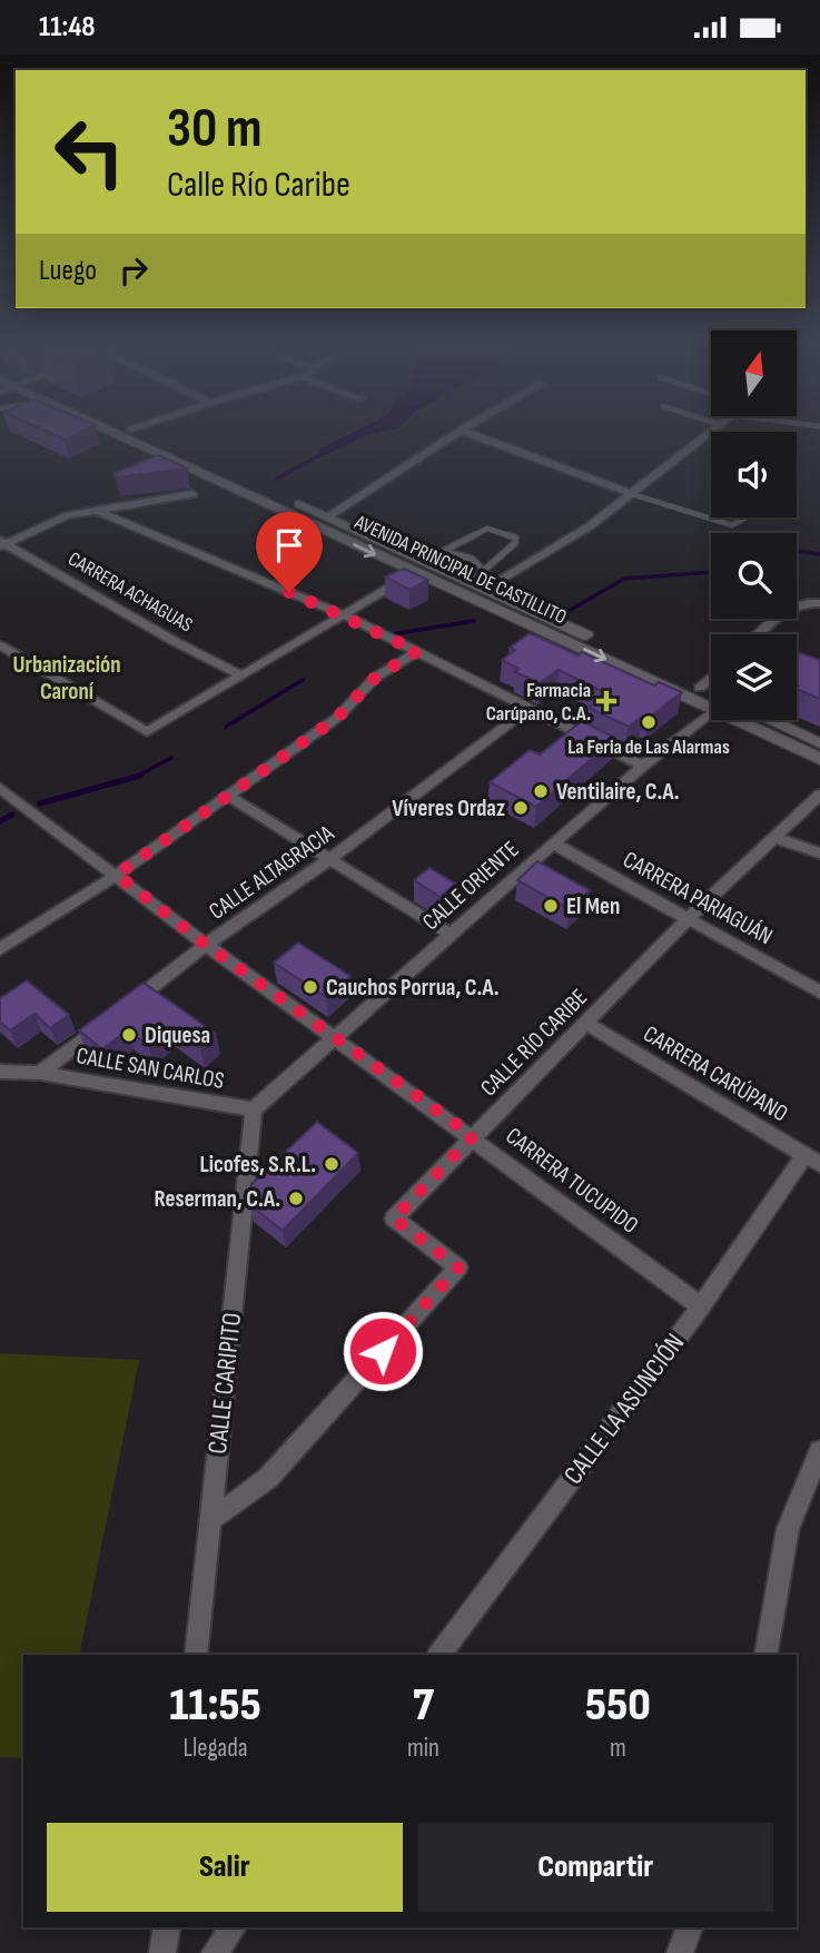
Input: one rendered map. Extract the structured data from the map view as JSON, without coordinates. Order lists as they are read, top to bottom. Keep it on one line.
{"streets":{"main road":["AVENIDA PRINCIPAL DE CASTILLITO"],"street":["CARRERA ACHAGUAS","CALLE ALTAGRACIA","CALLE ORIENTE","CARRERA PARIAGUÁN","CALLE RÍO CARIBE","CALLE SAN CARLOS","CARRERA CARÚPANO","CARRERA TUCUPIDO","CALLE CARIPITO","CALLE LA ASUNCIÓN"]},"crossings":[["CALLE ALTAGRACIA","CALLE SAN CARLOS"],["CALLE ALTAGRACIA","CARRERA TUCUPIDO"],["CALLE ORIENTE","CARRERA PARIAGUÁN"],["CALLE ORIENTE","CALLE SAN CARLOS"],["CALLE ORIENTE","CARRERA TUCUPIDO"],["CALLE ORIENTE","CALLE CARIPITO"],["CARRERA PARIAGUÁN","CALLE RÍO CARIBE"],["CALLE RÍO CARIBE","CARRERA CARÚPANO"],["CALLE RÍO CARIBE","CARRERA TUCUPIDO"],["CALLE RÍO CARIBE","CALLE CARIPITO"],["CALLE SAN CARLOS","CALLE CARIPITO"],["CARRERA CARÚPANO","CALLE LA ASUNCIÓN"],["CARRERA TUCUPIDO","CALLE LA ASUNCIÓN"]],"districts":["Urbanización Caroní"],"places":{"health":["Farmacia Carúpano, C.A."],"other":["La Feria de Las Alarmas","Ventilaire, C.A.","Víveres Ordaz","El Men","Cauchos Porrua, C.A.","Diquesa","Licofes, S.R.L.","Reserman, C.A."]},"north":"top","page":{"status":"11:48","turn":["30 m","Calle Río Caribe"],"then":"Luego","eta":["11:55","Llegada","7","min","550","m"],"buttons":["Salir","Compartir"]}}
